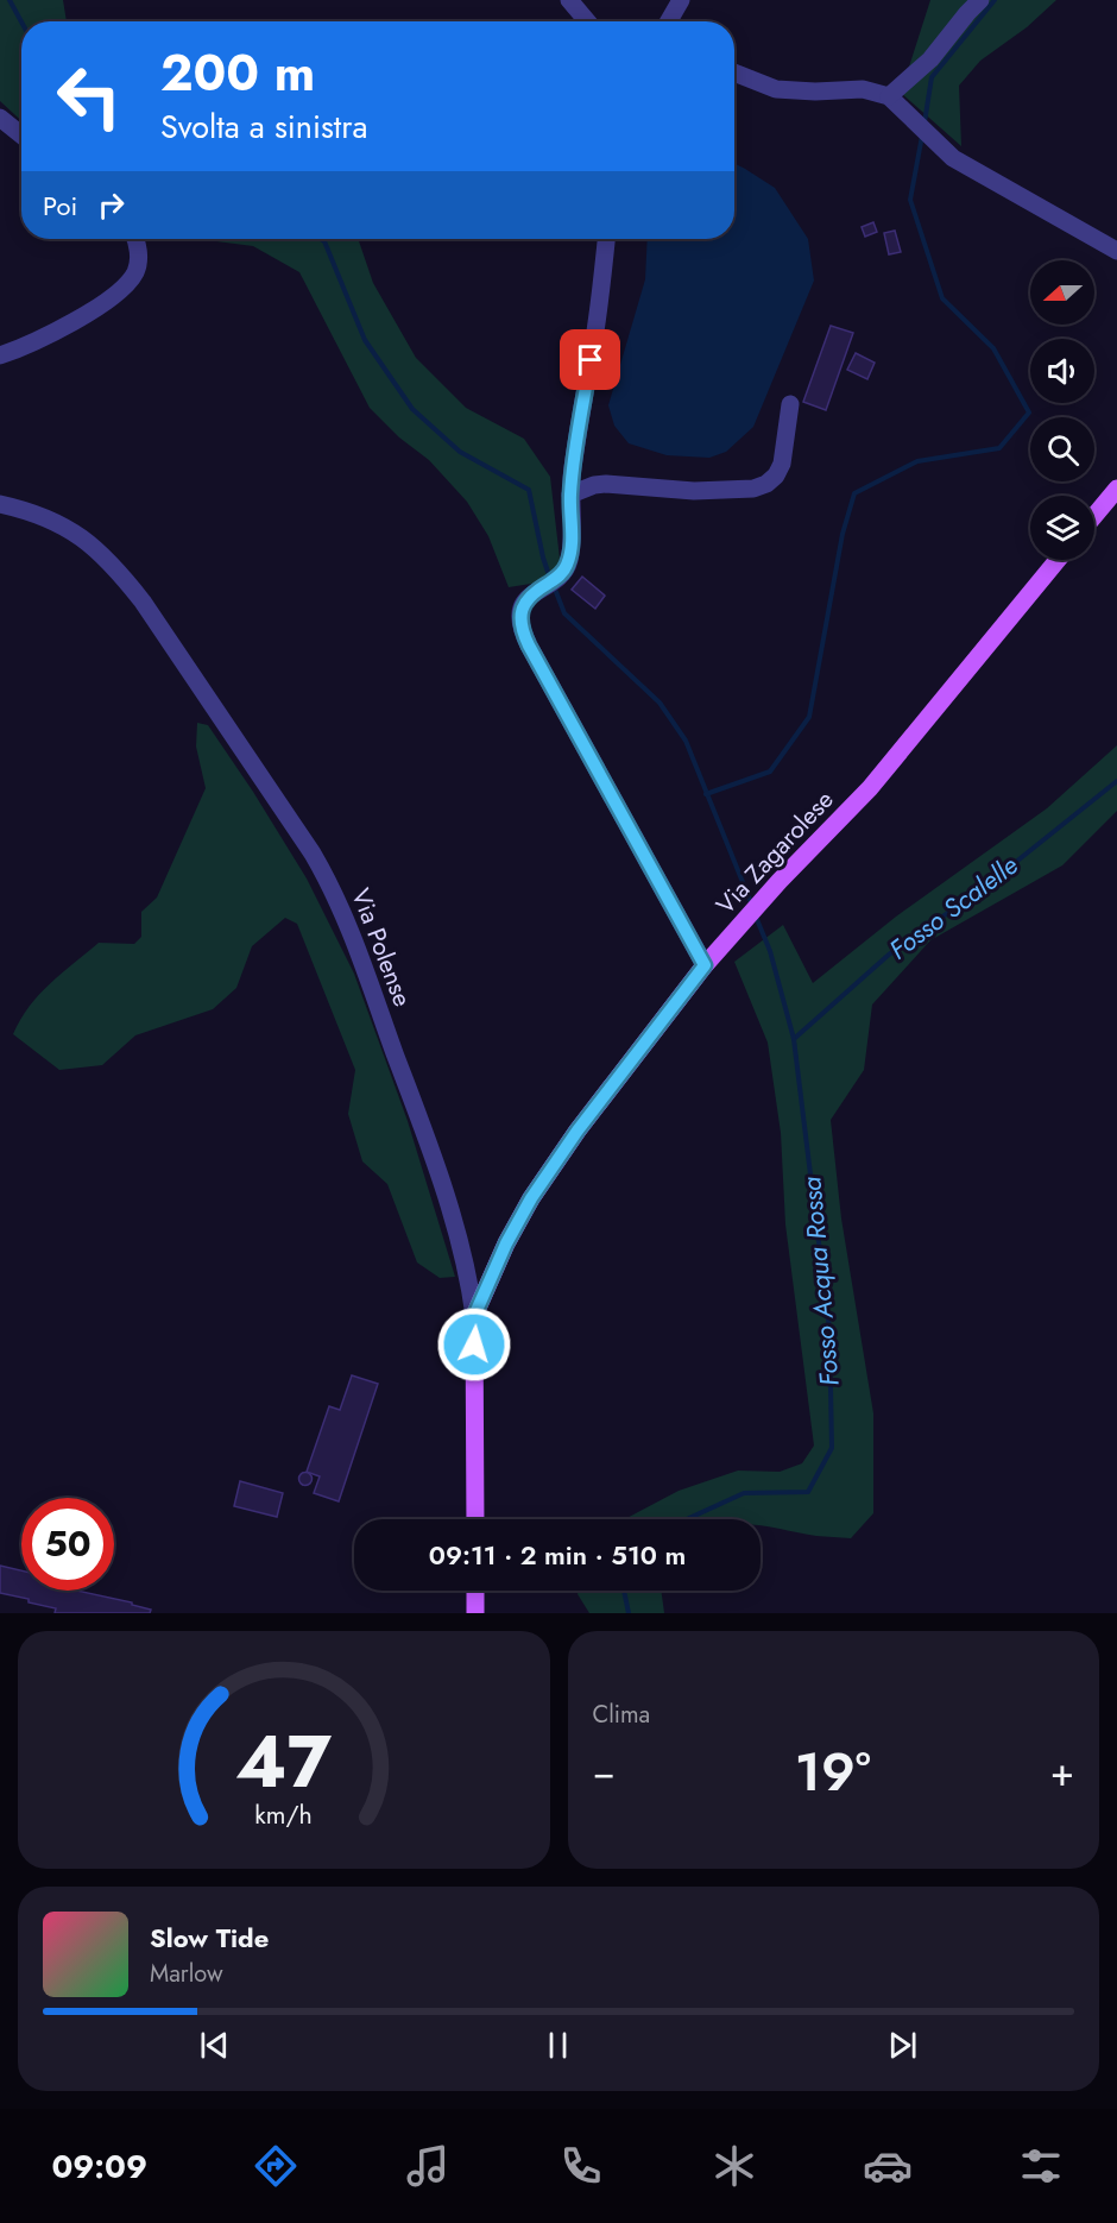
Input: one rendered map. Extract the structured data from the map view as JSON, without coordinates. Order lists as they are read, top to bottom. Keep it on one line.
{"streets":{"main road":["Via Zagarolese","Via Polense"]},"crossings":[["Via Zagarolese","Via Polense"]],"water":["Fosso Scalelle","Fosso Acqua Rossa"],"north":"left","page":{"turn":["200 m","Svolta a sinistra"],"then":"Poi","limit":"50","trip":"09:11 · 2 min · 510 m","tile":"Clima","heat":["−","19°","+"],"song":["Slow Tide","Marlow"],"tabs":"09:09","gauge":["47","km/h"]}}
